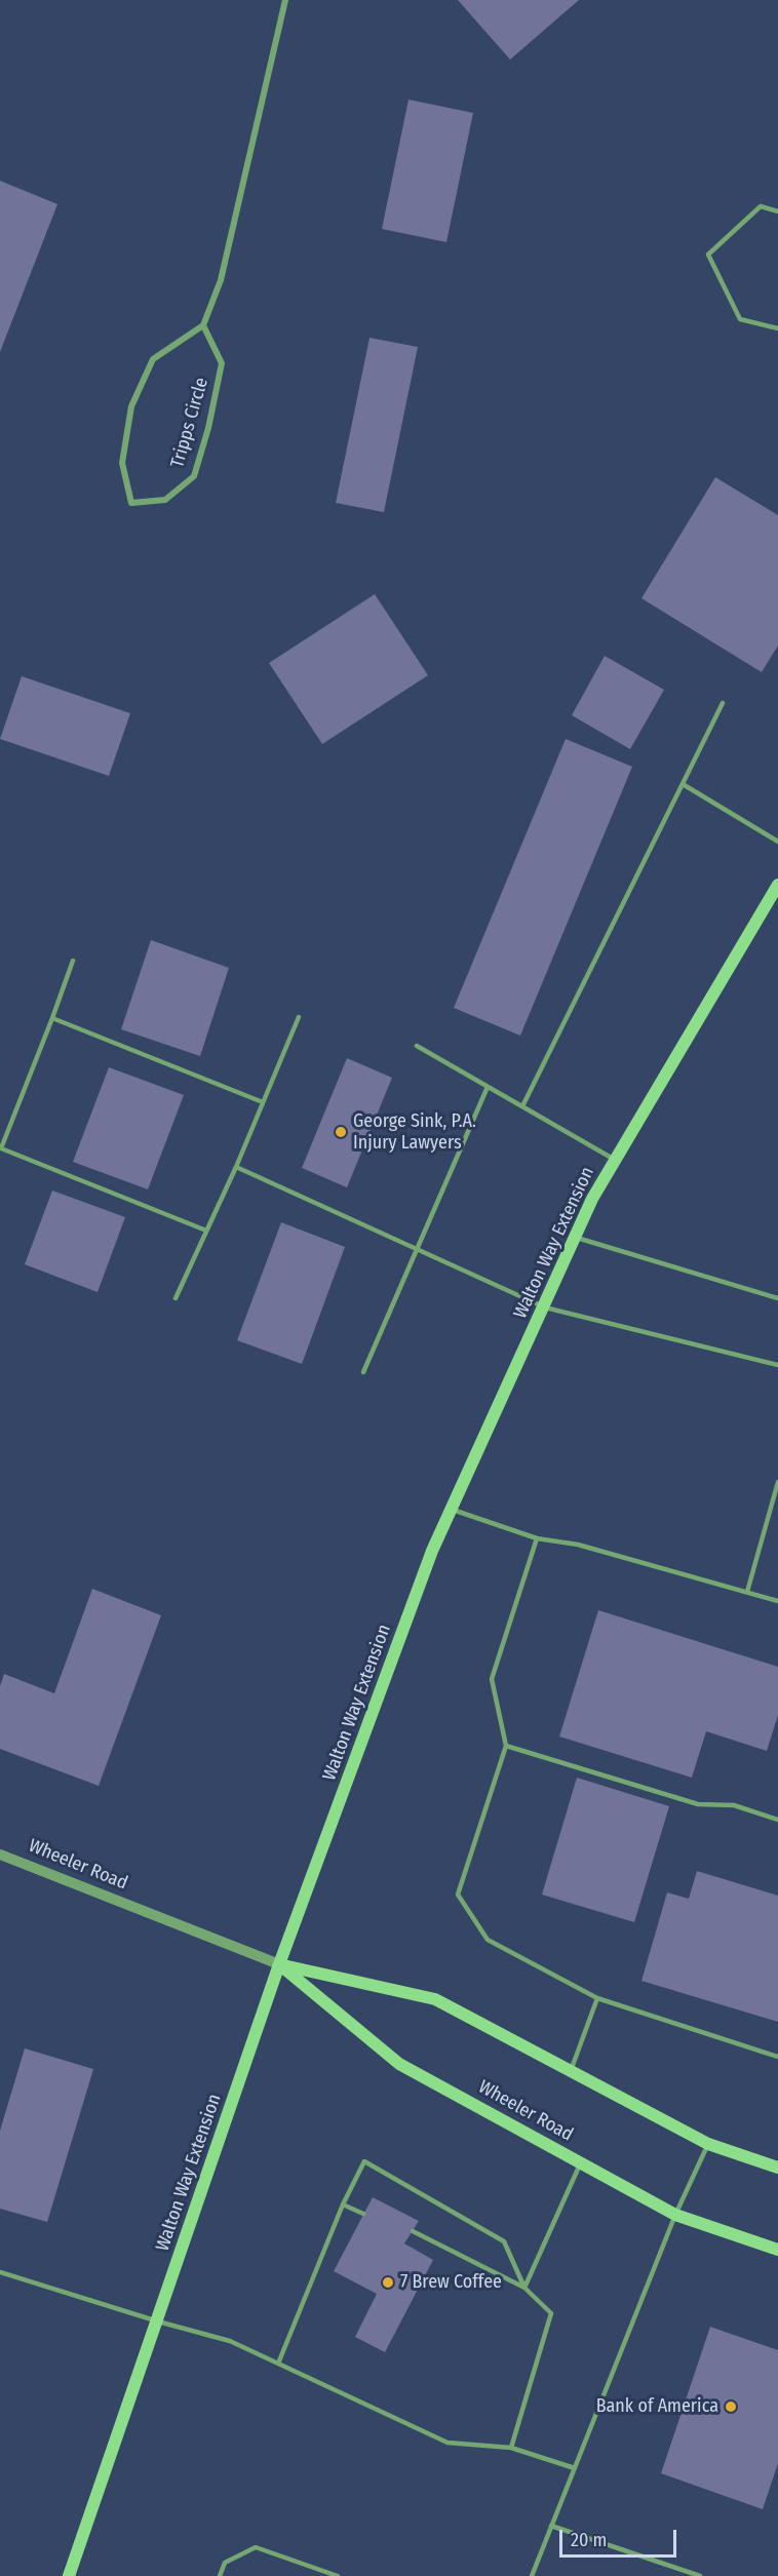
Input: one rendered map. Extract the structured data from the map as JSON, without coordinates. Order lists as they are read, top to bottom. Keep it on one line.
{"streets":{"main road":["Walton Way Extension","Wheeler Road"],"street":["Tripps Circle"]},"crossings":[["Walton Way Extension","Wheeler Road"]],"places":["George Sink, P.A. Injury Lawyers","7 Brew Coffee","Bank of America"],"scale_bar":"20 m"}
